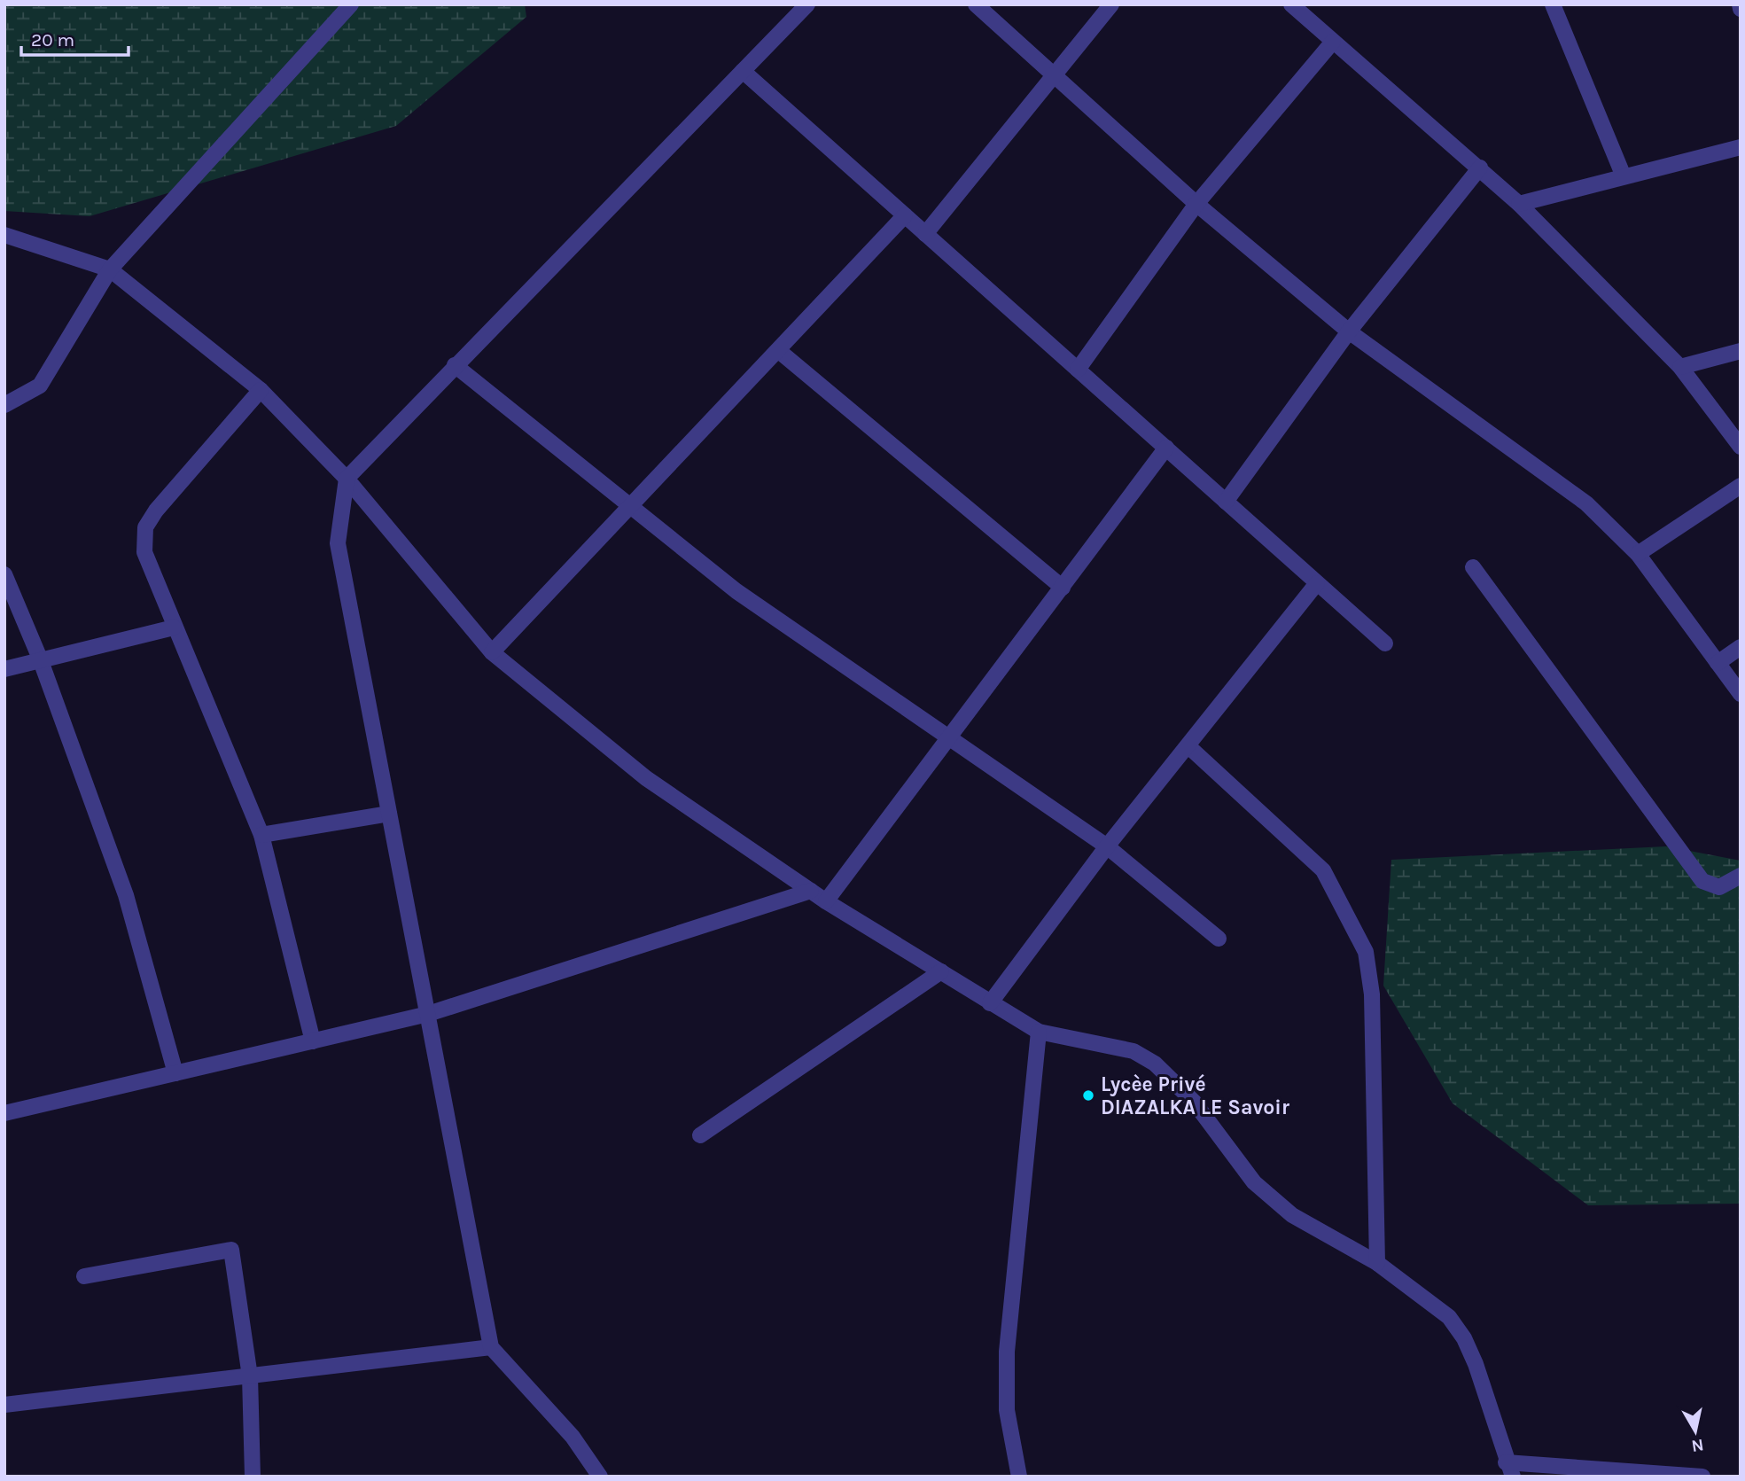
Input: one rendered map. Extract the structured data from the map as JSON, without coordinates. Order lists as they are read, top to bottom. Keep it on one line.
{"places":["Lycèe Privé DIAZALKA LE Savoir"],"scale_bar":"20 m","north":"bottom"}
